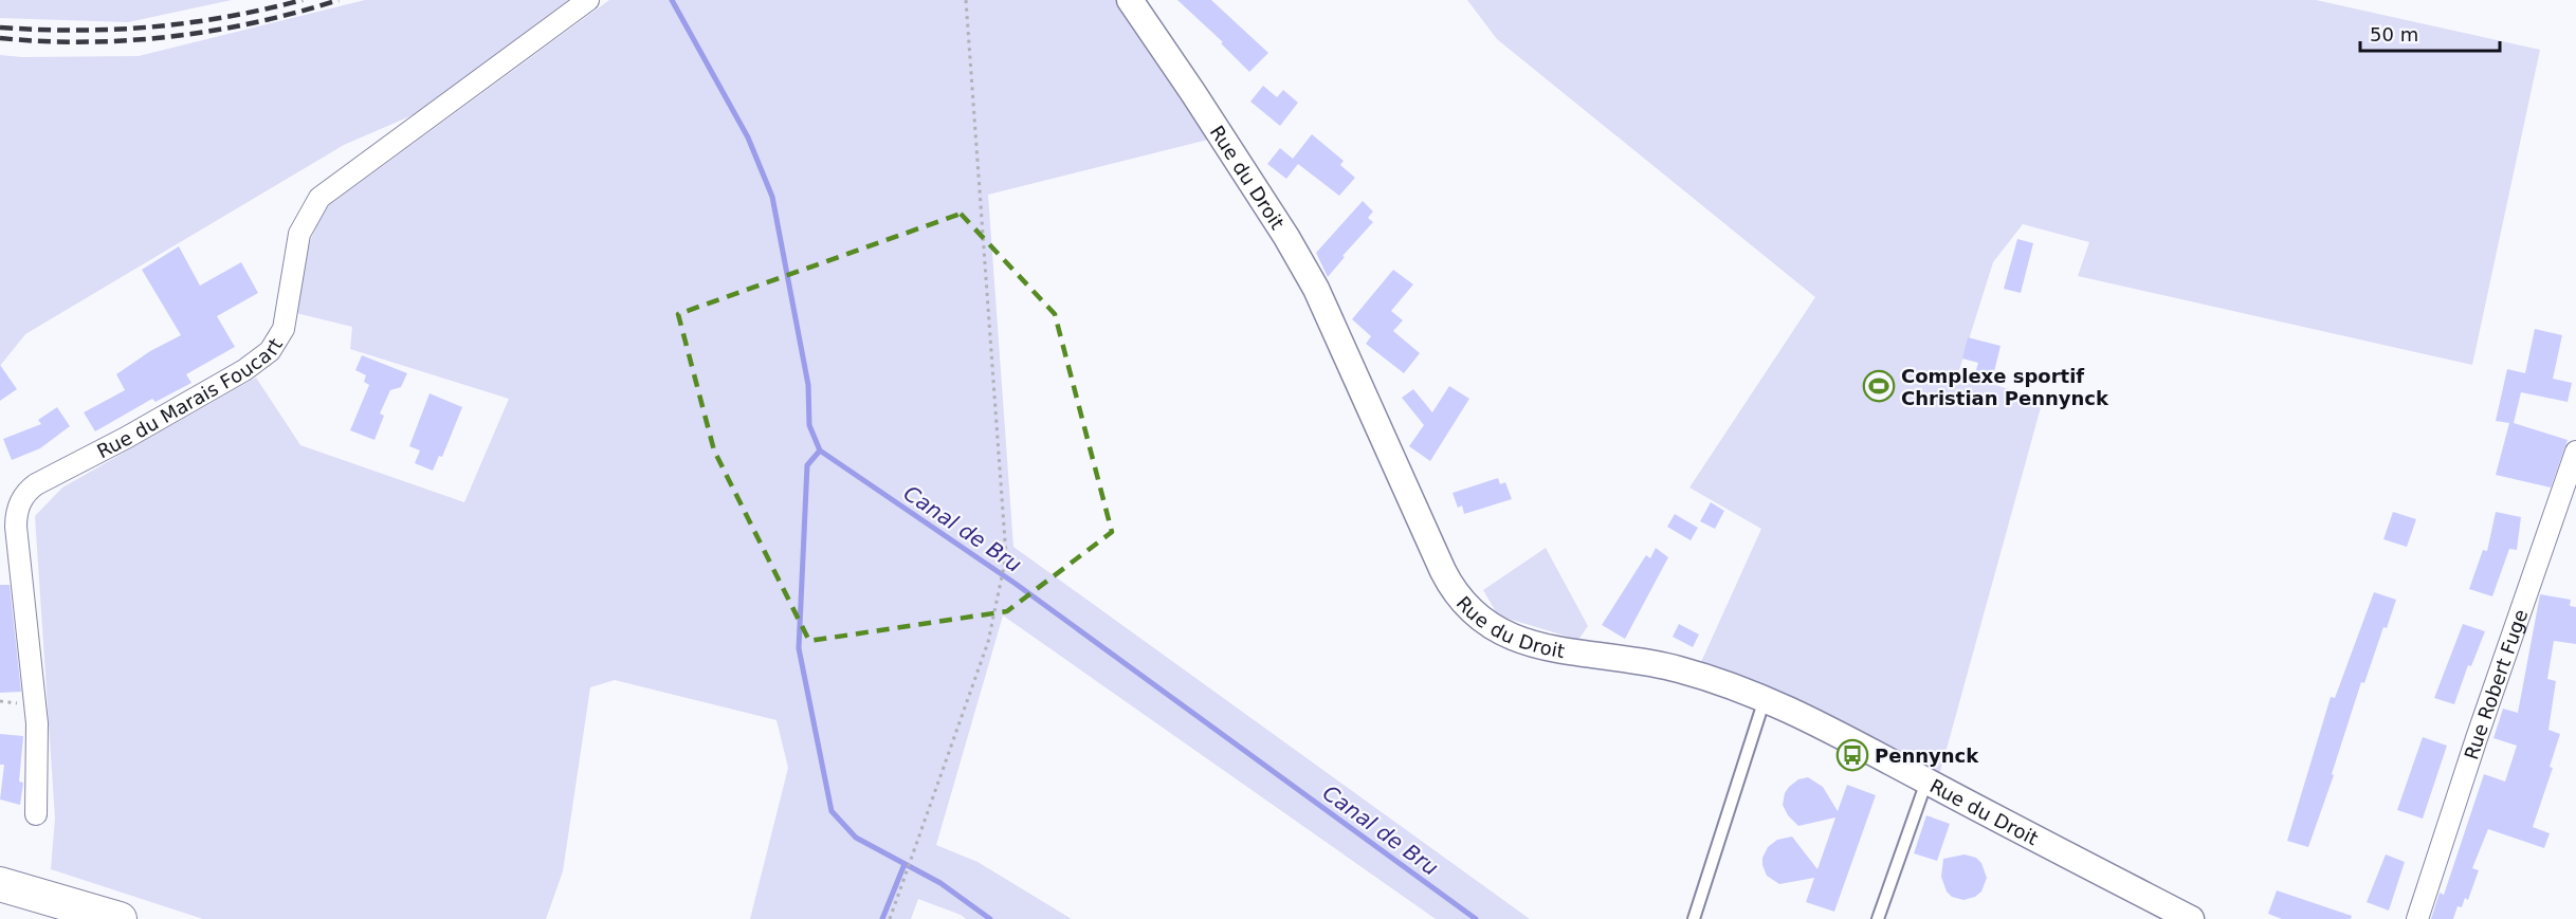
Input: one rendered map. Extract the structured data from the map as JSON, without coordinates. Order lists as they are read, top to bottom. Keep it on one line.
{"streets":{"street":["Rue du Droit","Rue du Marais Foucart","Rue Robert Fuge"]},"water":["Canal de Bru"],"places":{"sports":["Complexe sportif Christian Pennynck"],"bus stop":["Pennynck"]},"scale_bar":"50 m"}
